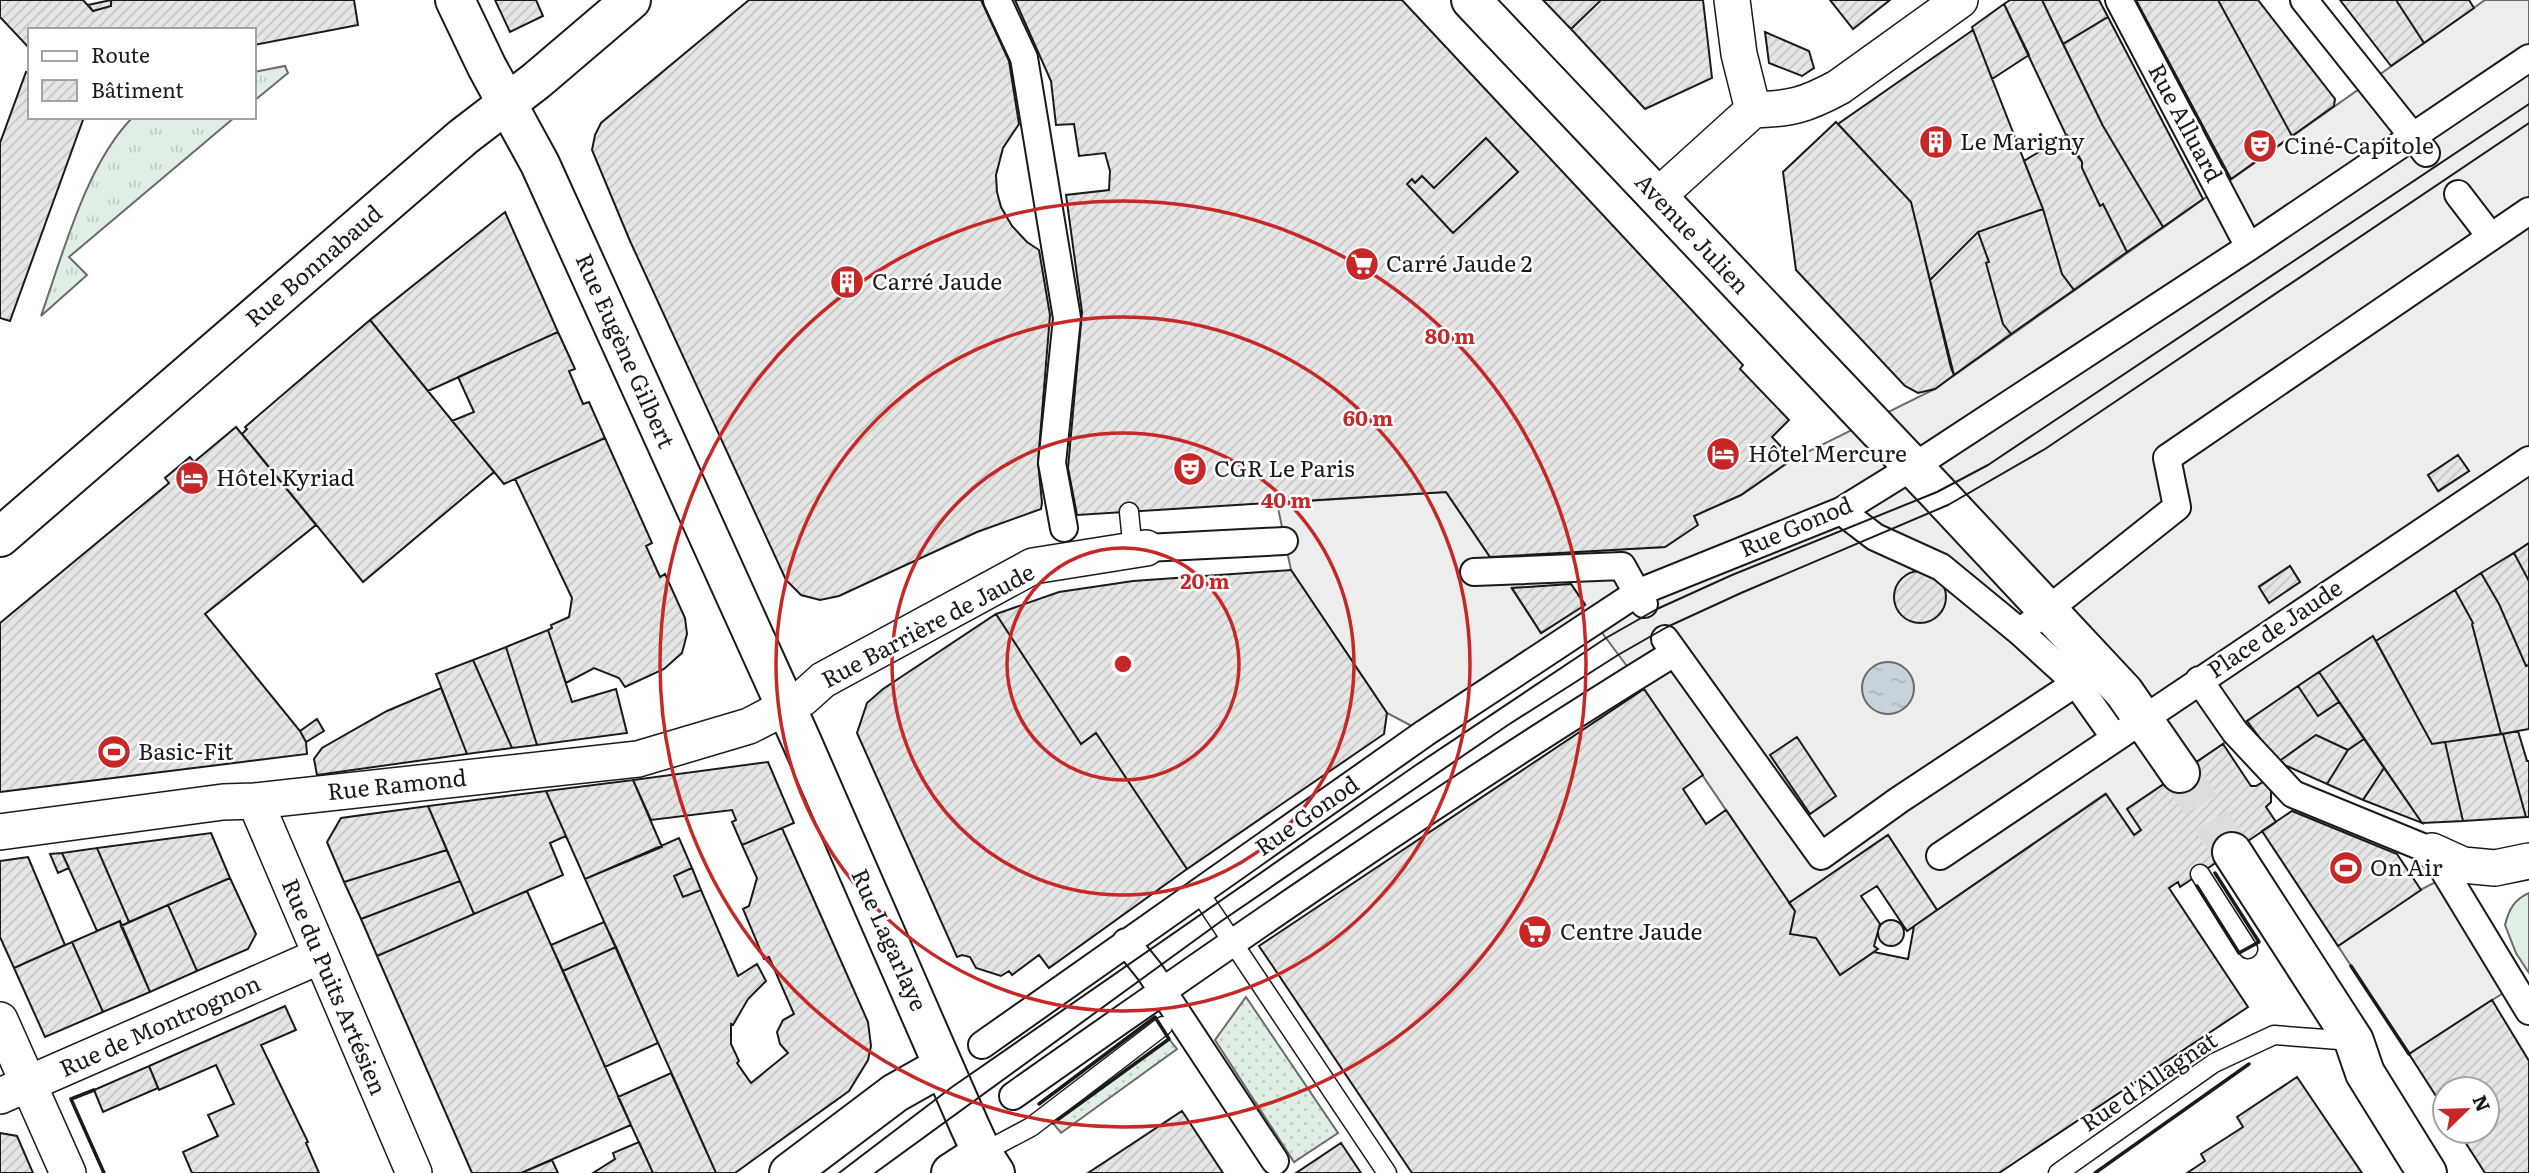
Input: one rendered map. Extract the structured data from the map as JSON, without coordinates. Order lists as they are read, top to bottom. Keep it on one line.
{"streets":{"main road":["Avenue Julien","Rue Bonnabaud","Rue Eugène Gilbert","Rue Lagarlaye"],"street":["Rue Alluard","Rue Gonod","Rue Barrière de Jaude","Place de Jaude","Rue Ramond","Rue du Puits Artésien","Rue de Montrognon"],"lane":["Rue d'Allagnat"]},"crossings":[["Rue Alluard","Rue Gonod"],["Avenue Julien","Rue Gonod"],["Rue Bonnabaud","Rue Eugène Gilbert"],["Rue Eugène Gilbert","Rue Barrière de Jaude"],["Rue Eugène Gilbert","Rue Ramond"],["Rue Eugène Gilbert","Rue Lagarlaye"],["Rue Barrière de Jaude","Rue Ramond"],["Rue Barrière de Jaude","Rue Lagarlaye"],["Rue Ramond","Rue Lagarlaye"],["Rue Ramond","Rue du Puits Artésien"],["Rue du Puits Artésien","Rue de Montrognon"]],"places":{"building":["Le Marigny","Carré Jaude"],"theatre":["Ciné-Capitole","CGR Le Paris"],"supermarket":["Carré Jaude 2","Centre Jaude"],"hotel":["Hôtel Mercure","Hôtel Kyriad"],"sports":["Basic-Fit","On Air"]},"legend":["Route","Bâtiment"],"north":"top right","rings":["80 m","60 m","40 m","20 m"]}
